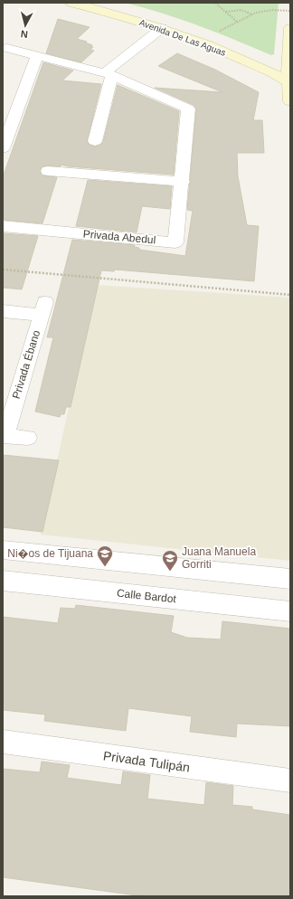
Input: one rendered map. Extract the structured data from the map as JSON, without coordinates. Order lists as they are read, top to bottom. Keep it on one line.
{"streets":{"main road":["Avenida De Las Aguas"],"street":["Privada Abedul","Privada Ébano","Calle Bardot","Privada Tulipán"]},"places":{"school or university":["Ni�os de Tijuana","Juana Manuela Gorriti"]},"north":"bottom"}
